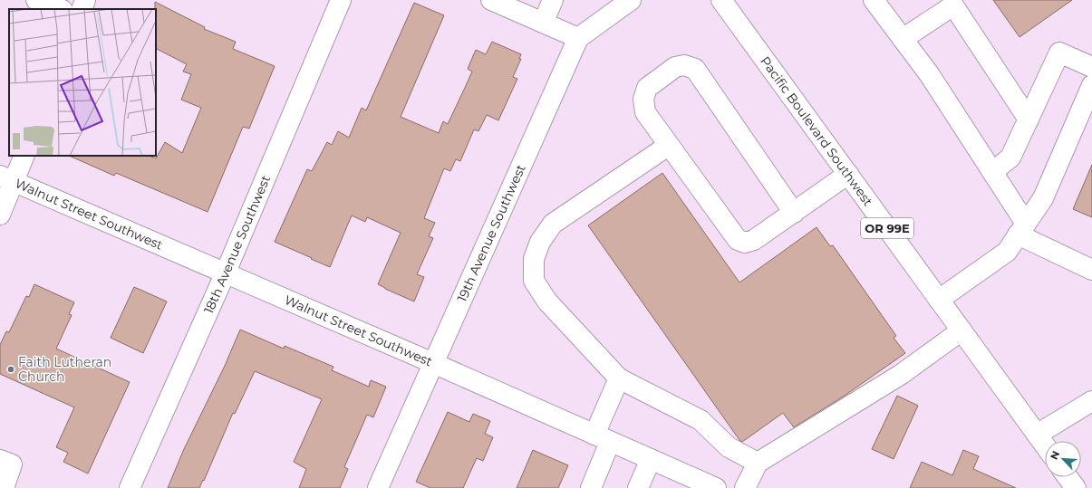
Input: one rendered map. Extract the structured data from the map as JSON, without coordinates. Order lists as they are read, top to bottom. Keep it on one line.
{"streets":{"street":["Pacific Boulevard Southwest","Walnut Street Southwest","OR 99E","19th Avenue Southwest","18th Avenue Southwest"]},"crossings":[["Walnut Street Southwest","19th Avenue Southwest"],["Walnut Street Southwest","18th Avenue Southwest"]],"places":["Faith Lutheran Church"],"north":"top left"}
